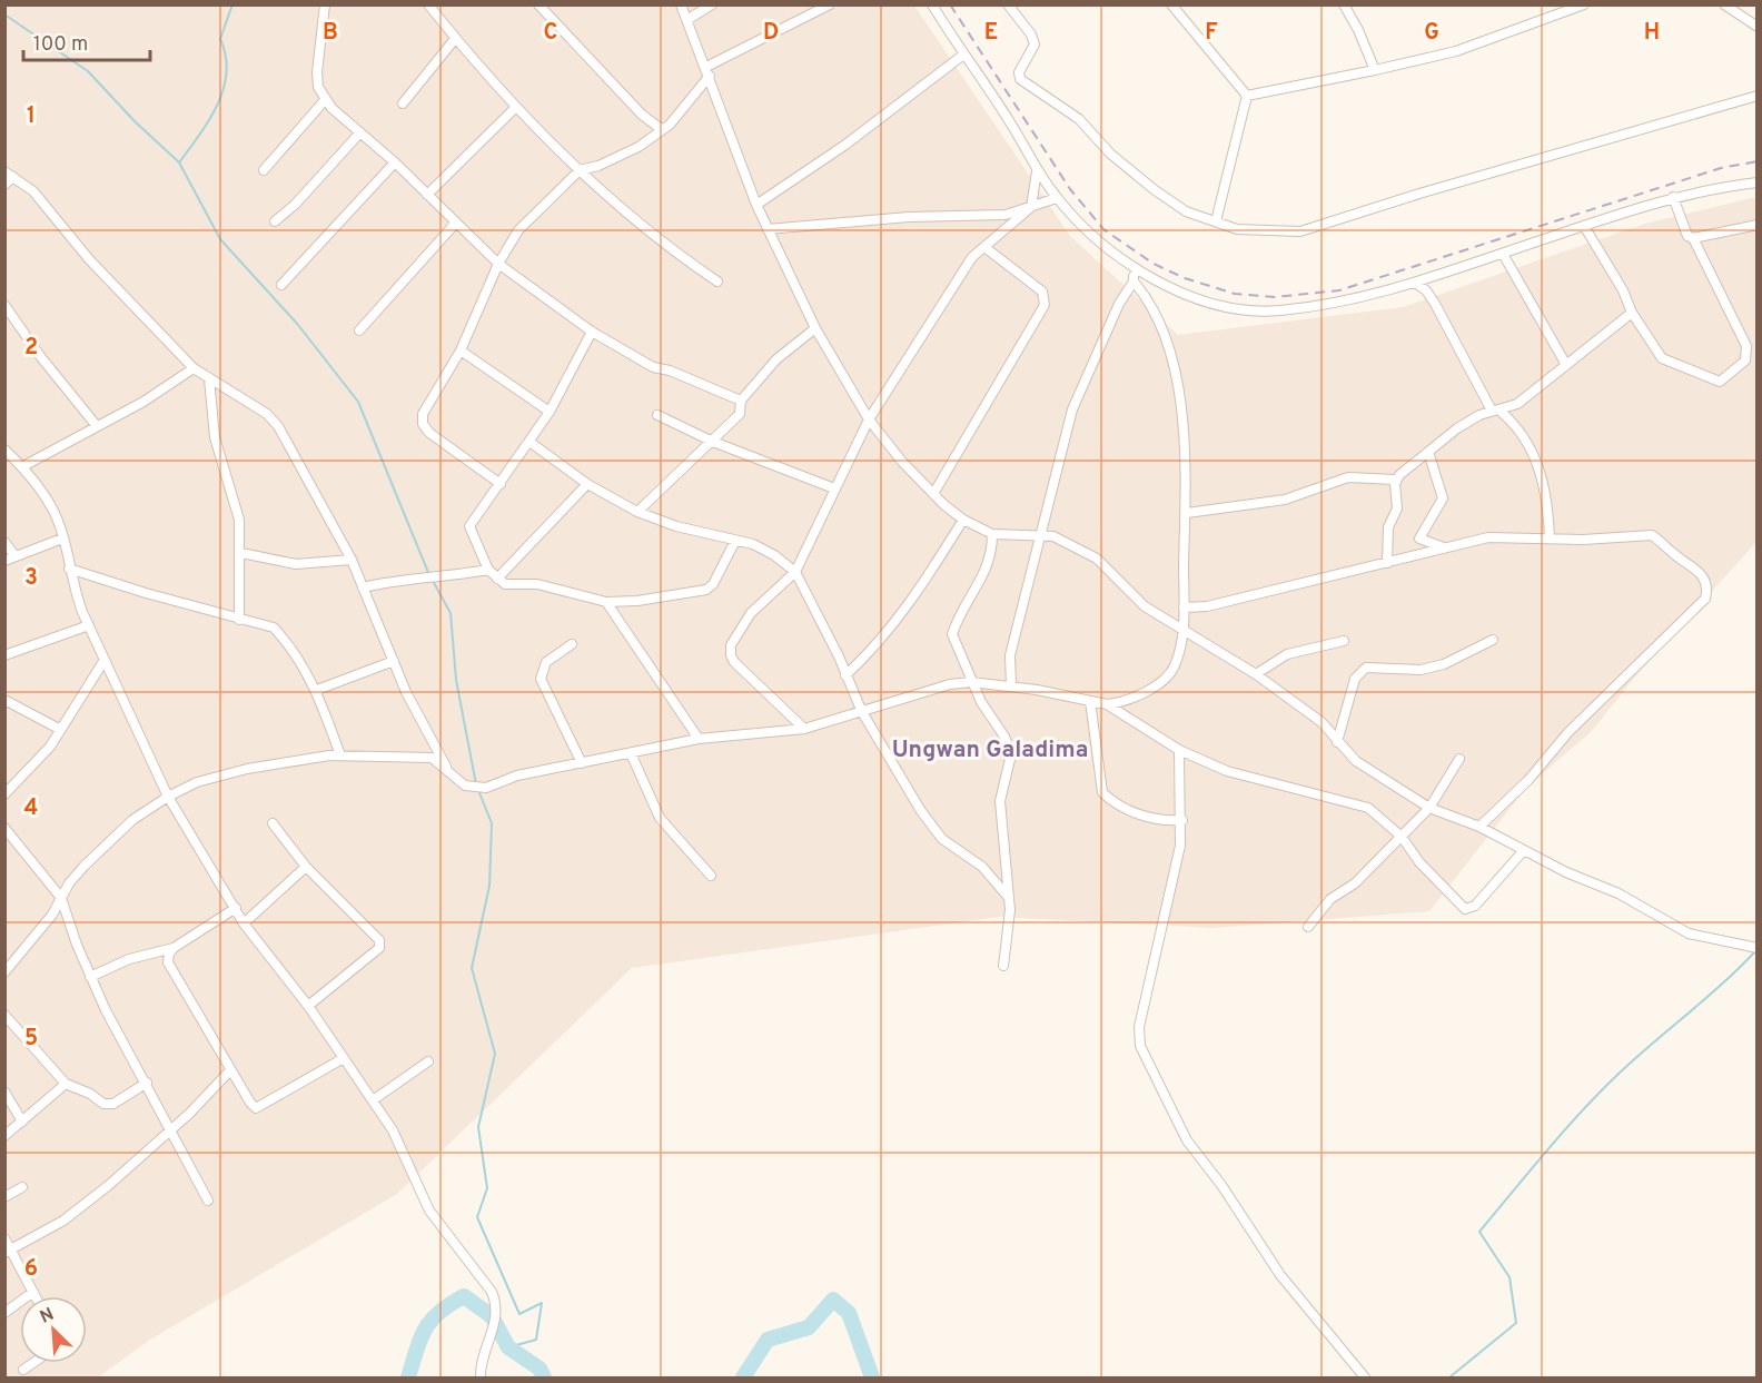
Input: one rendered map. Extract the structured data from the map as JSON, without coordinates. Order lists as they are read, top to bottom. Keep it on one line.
{"districts":["Ungwan Galadima"],"scale_bar":"100 m","north":"top left","grid":{"columns":["B","C","D","E","F","G","H"],"rows":["1","2","3","4","5","6"]}}
